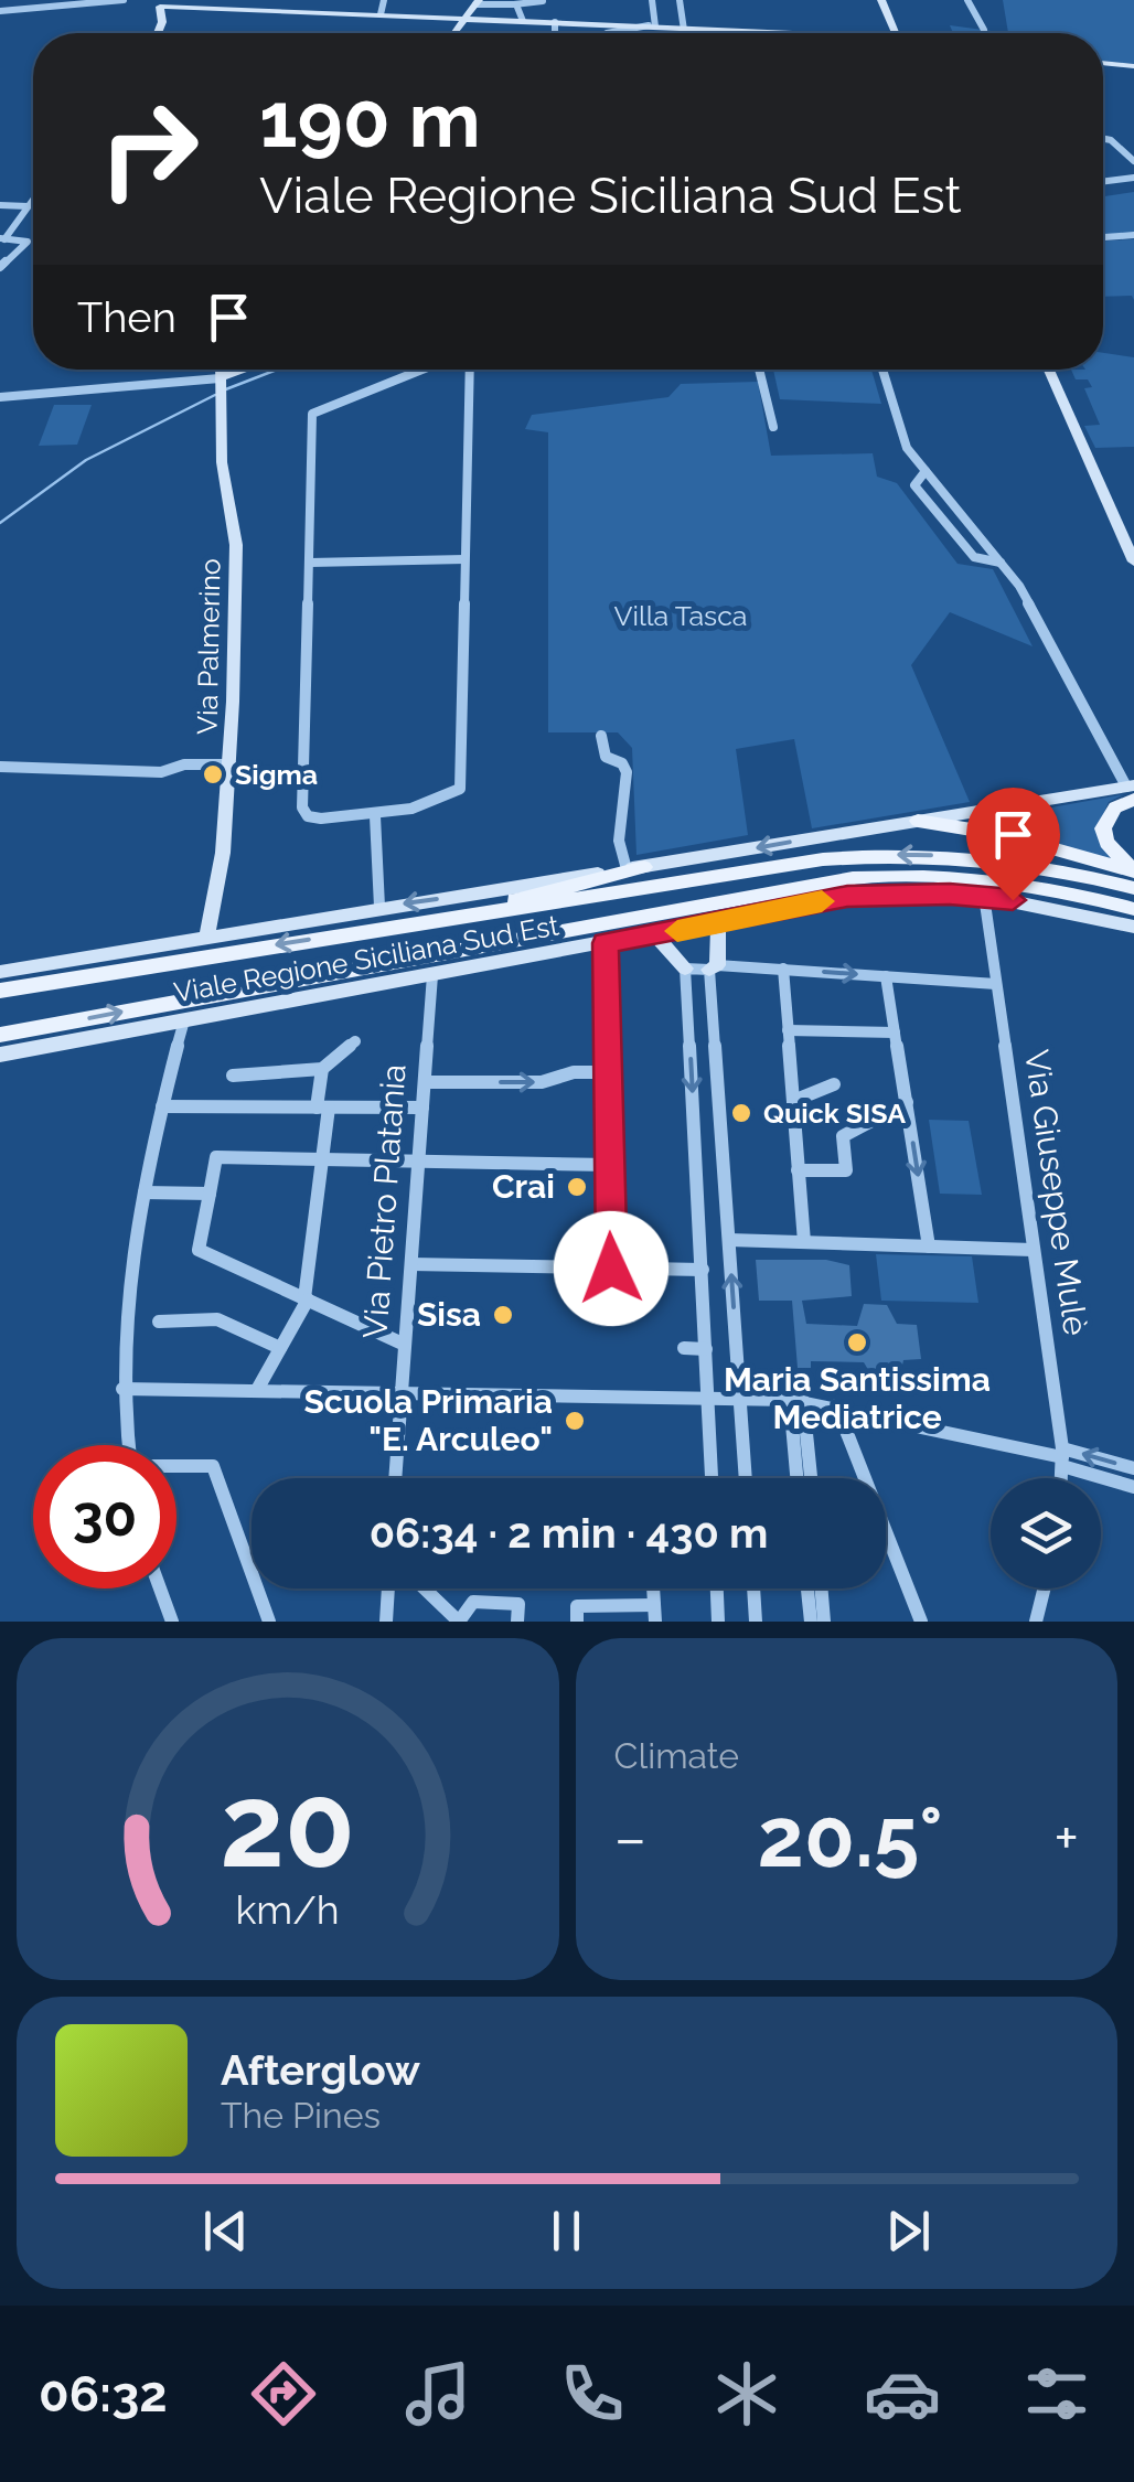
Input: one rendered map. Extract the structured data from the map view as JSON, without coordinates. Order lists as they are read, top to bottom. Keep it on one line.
{"streets":{"main road":["Viale Regione Siciliana Sud Est"],"street":["Via Palmerino","Via Giuseppe Mulè","Via Pietro Platania"]},"crossings":[["Via Palmerino","Viale Regione Siciliana Sud Est"],["Viale Regione Siciliana Sud Est","Via Giuseppe Mulè"],["Viale Regione Siciliana Sud Est","Via Pietro Platania"]],"parks":["Villa Tasca"],"places":["Sigma","Quick SISA","Crai","Sisa","Maria Santissima Mediatrice","Scuola Primaria \"E. Arculeo\""],"page":{"turn":["190 m","Viale Regione Siciliana Sud Est"],"then":"Then","limit":"30","trip":"06:34 · 2 min · 430 m","tile":"Climate","heat":["−","20.5°","+"],"song":["Afterglow","The Pines"],"tabs":"06:32","gauge":["20","km/h"]}}
